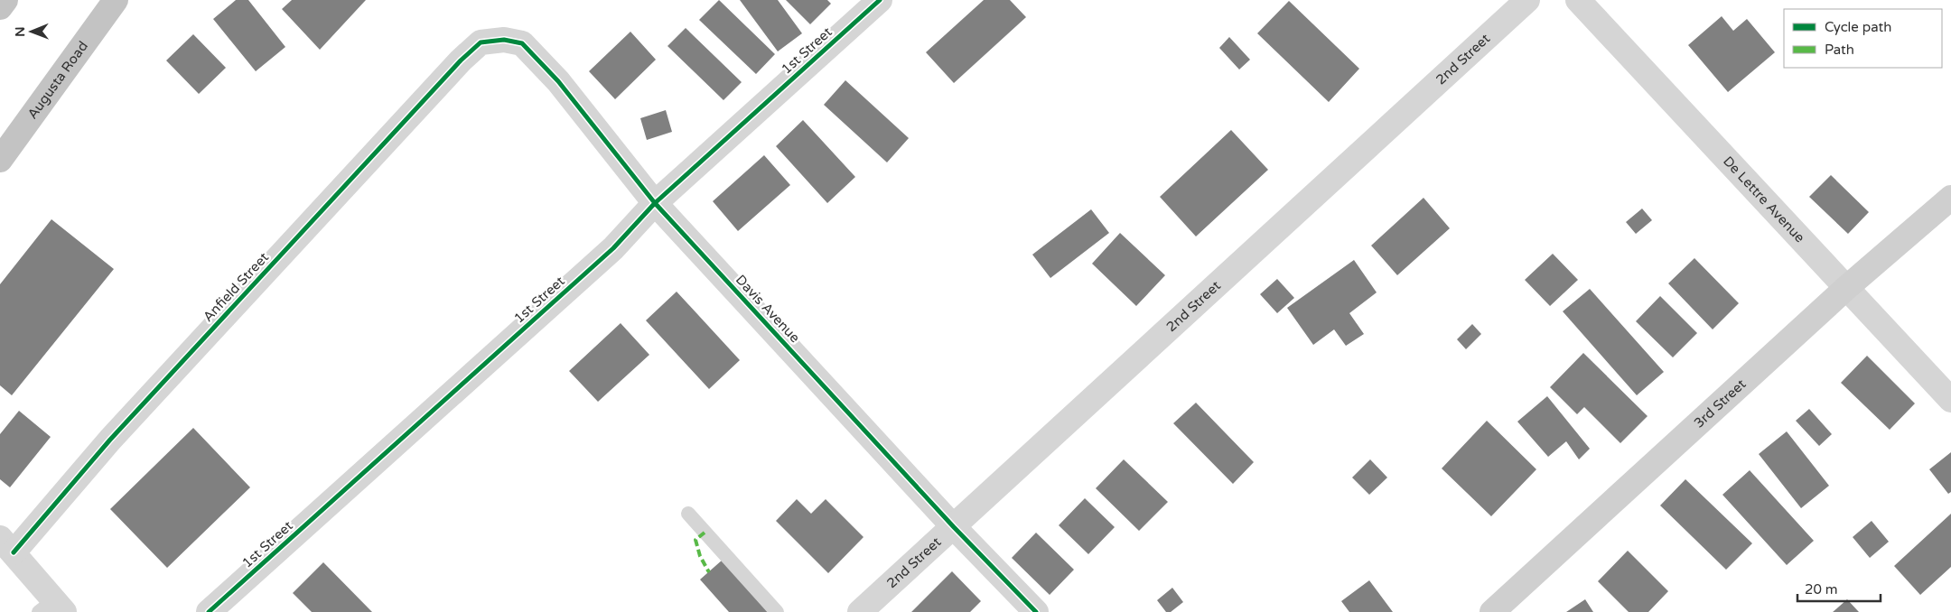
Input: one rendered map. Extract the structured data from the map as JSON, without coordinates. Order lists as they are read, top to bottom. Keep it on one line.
{"streets":{"highway":["Augusta Road"],"street":["1st Street","2nd Street","De Lettre Avenue","Anfield Street","Davis Avenue","3rd Street"]},"crossings":[["1st Street","Davis Avenue"],["2nd Street","Davis Avenue"],["De Lettre Avenue","3rd Street"],["Anfield Street","Davis Avenue"]],"legend":["Cycle path","Path"],"scale_bar":"20 m","north":"left"}
